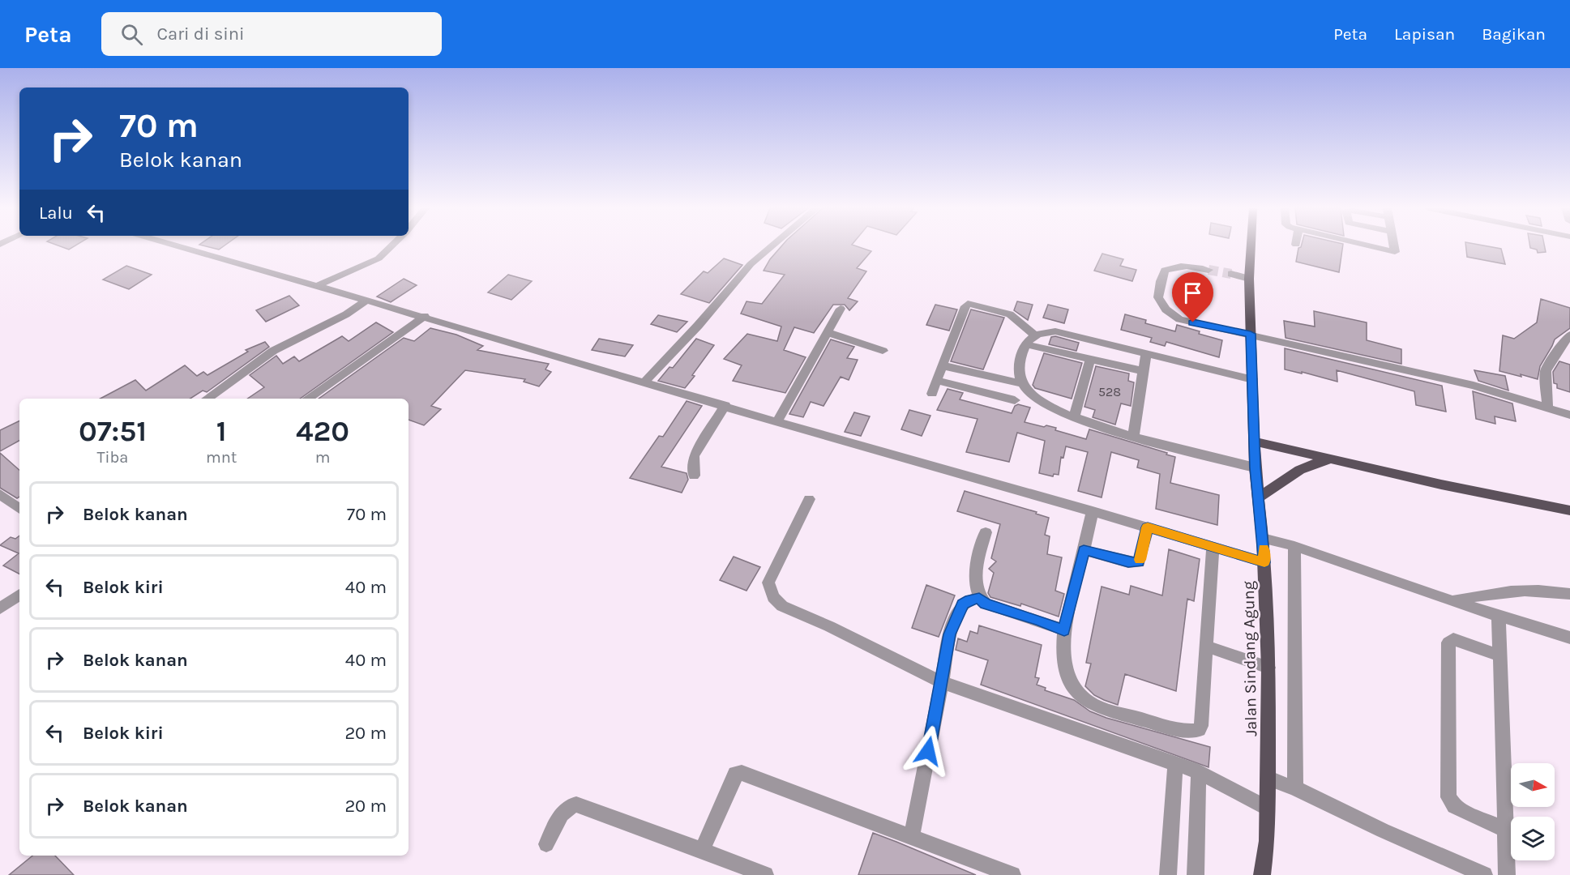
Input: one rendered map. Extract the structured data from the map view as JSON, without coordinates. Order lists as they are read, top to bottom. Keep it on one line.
{"streets":{"main road":["Jalan Sindang Agung"]},"house_numbers":["528"],"north":"right","page":{"header":"Peta","search":"Cari di sini","nav":["Peta","Lapisan","Bagikan"],"turn":["70 m","Belok kanan"],"then":"Lalu","eta":["07:51","Tiba","1","mnt","420","m"],"list":[{"name":"Belok kanan","value":"70 m"},{"name":"Belok kiri","value":"40 m"},{"name":"Belok kanan","value":"40 m"},{"name":"Belok kiri","value":"20 m"},{"name":"Belok kanan","value":"20 m"}]}}
